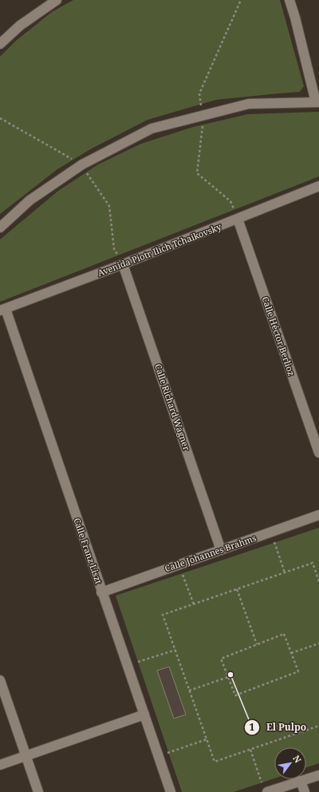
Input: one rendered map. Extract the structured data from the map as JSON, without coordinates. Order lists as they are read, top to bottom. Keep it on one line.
{"streets":{"street":["Avenida Piotr Ilich Tchaikovsky","Calle Héctor Berlioz","Calle Richard Wagner","Calle Franz Liszt","Calle Johannes Brahms"]},"crossings":[["Avenida Piotr Ilich Tchaikovsky","Calle Héctor Berlioz"],["Avenida Piotr Ilich Tchaikovsky","Calle Richard Wagner"],["Avenida Piotr Ilich Tchaikovsky","Calle Franz Liszt"],["Calle Richard Wagner","Calle Johannes Brahms"],["Calle Franz Liszt","Calle Johannes Brahms"]],"places":["El Pulpo"],"north":"top right"}
